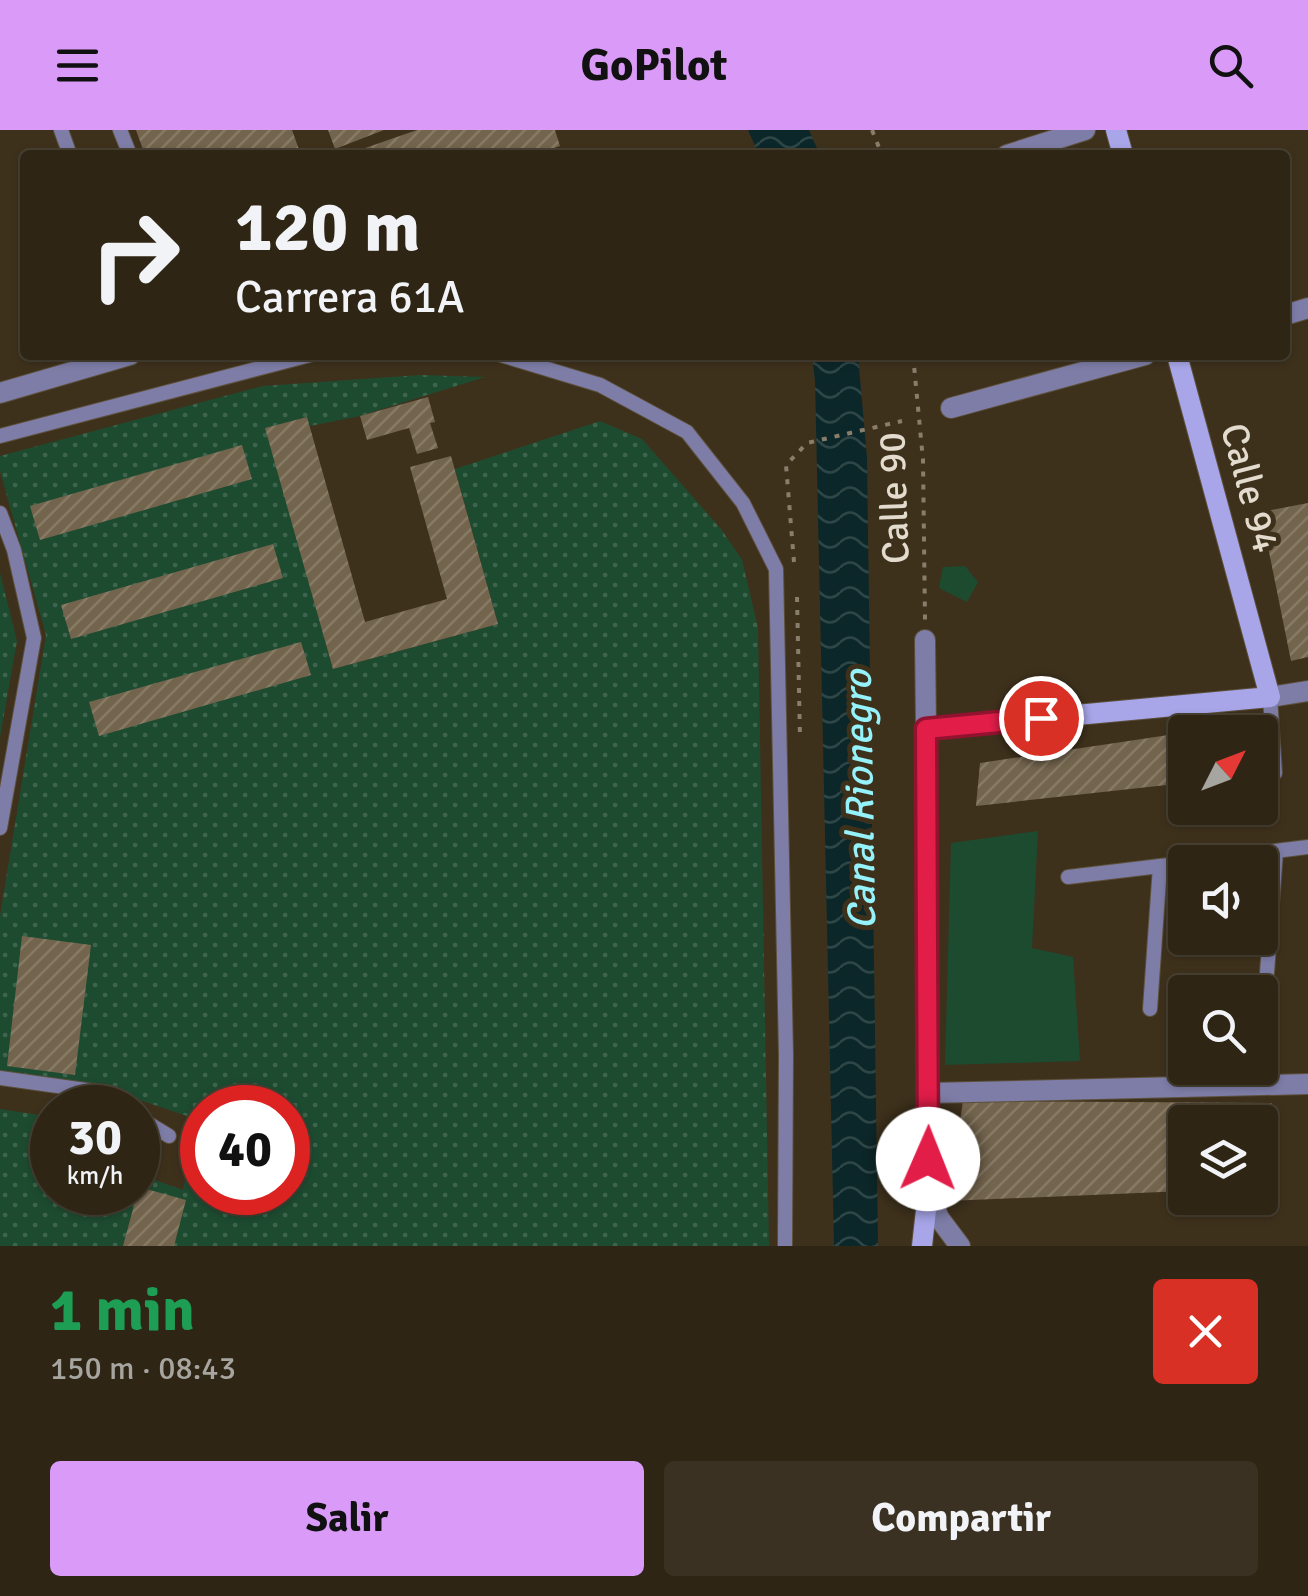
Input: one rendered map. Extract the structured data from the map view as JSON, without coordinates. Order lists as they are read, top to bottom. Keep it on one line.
{"streets":{"street":["Calle 94"],"path":["Calle 90"]},"water":["Canal Rionegro"],"north":"top right","page":{"header":"GoPilot","turn":["120 m","Carrera 61A"],"speed":"30 km/h","limit":"40","heading":["1 min","150 m · 08:43"],"buttons":["Salir","Compartir"]}}
